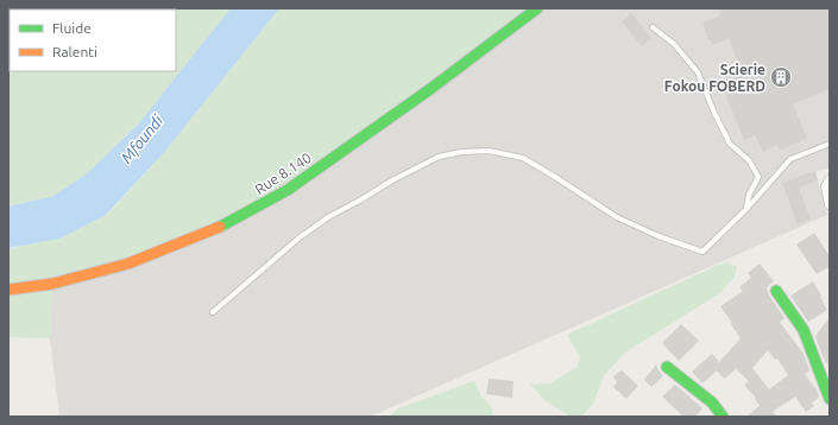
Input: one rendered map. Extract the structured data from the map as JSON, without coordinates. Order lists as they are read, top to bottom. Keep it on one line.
{"streets":{"main road":["Rue 8.140"]},"water":["Mfoundi"],"places":{"building":["Scierie Fokou FOBERD"]},"legend":["Fluide","Ralenti"]}
